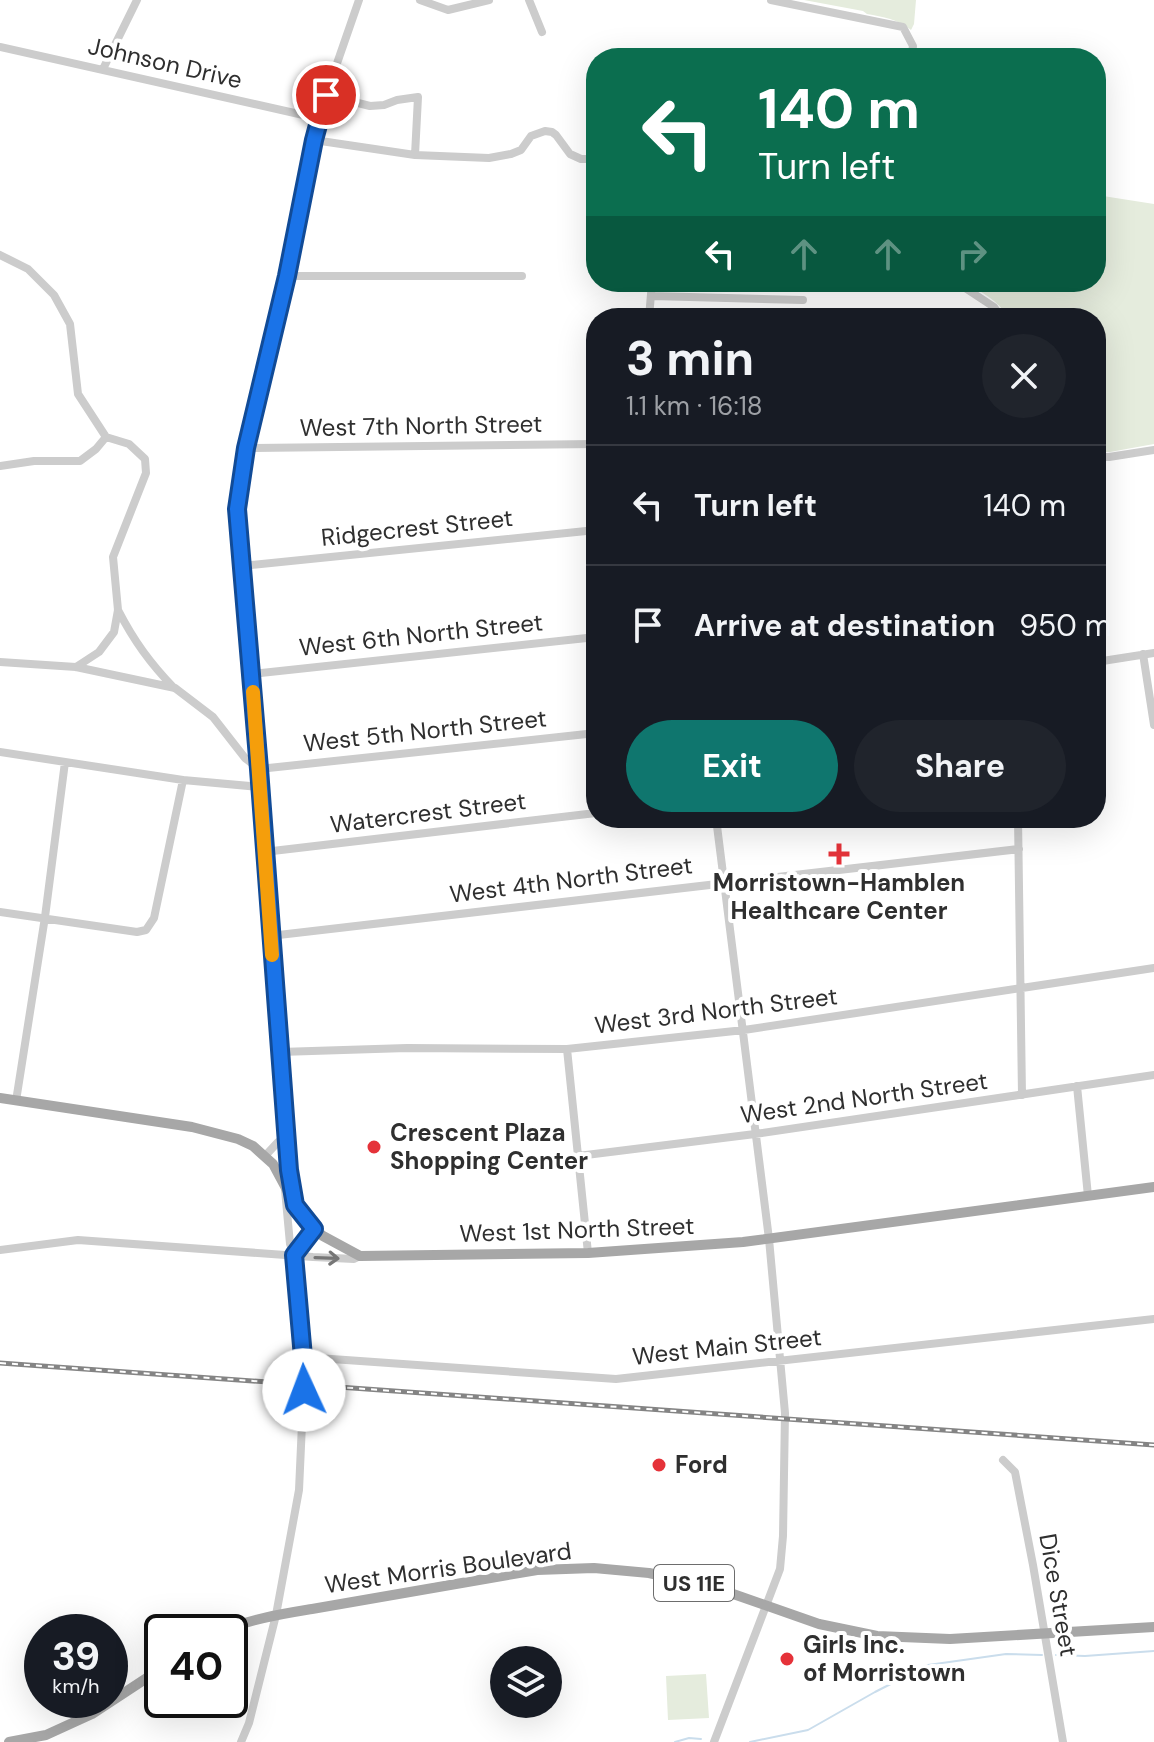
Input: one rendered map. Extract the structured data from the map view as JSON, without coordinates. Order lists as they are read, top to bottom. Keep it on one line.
{"streets":{"main road":["West 1st North Street","West Morris Boulevard","US 11E"],"street":["Johnson Drive","West 7th North Street","Ridgecrest Street","West 6th North Street","West 5th North Street","Watercrest Street","West 4th North Street","West 3rd North Street","West 2nd North Street","West Main Street","Dice Street"]},"crossings":[["West Morris Boulevard","Dice Street"]],"places":{"health":["Morristown-Hamblen Healthcare Center"],"other":["Crescent Plaza Shopping Center","Ford","Girls Inc. of Morristown"]},"page":{"turn":["140 m","Turn left"],"heading":["3 min","1.1 km · 16:18"],"list":[{"name":"Turn left","value":"140 m"},{"name":"Arrive at destination","value":"950 m"}],"buttons":["Exit","Share"],"speed":"39 km/h","limit":"40"}}
